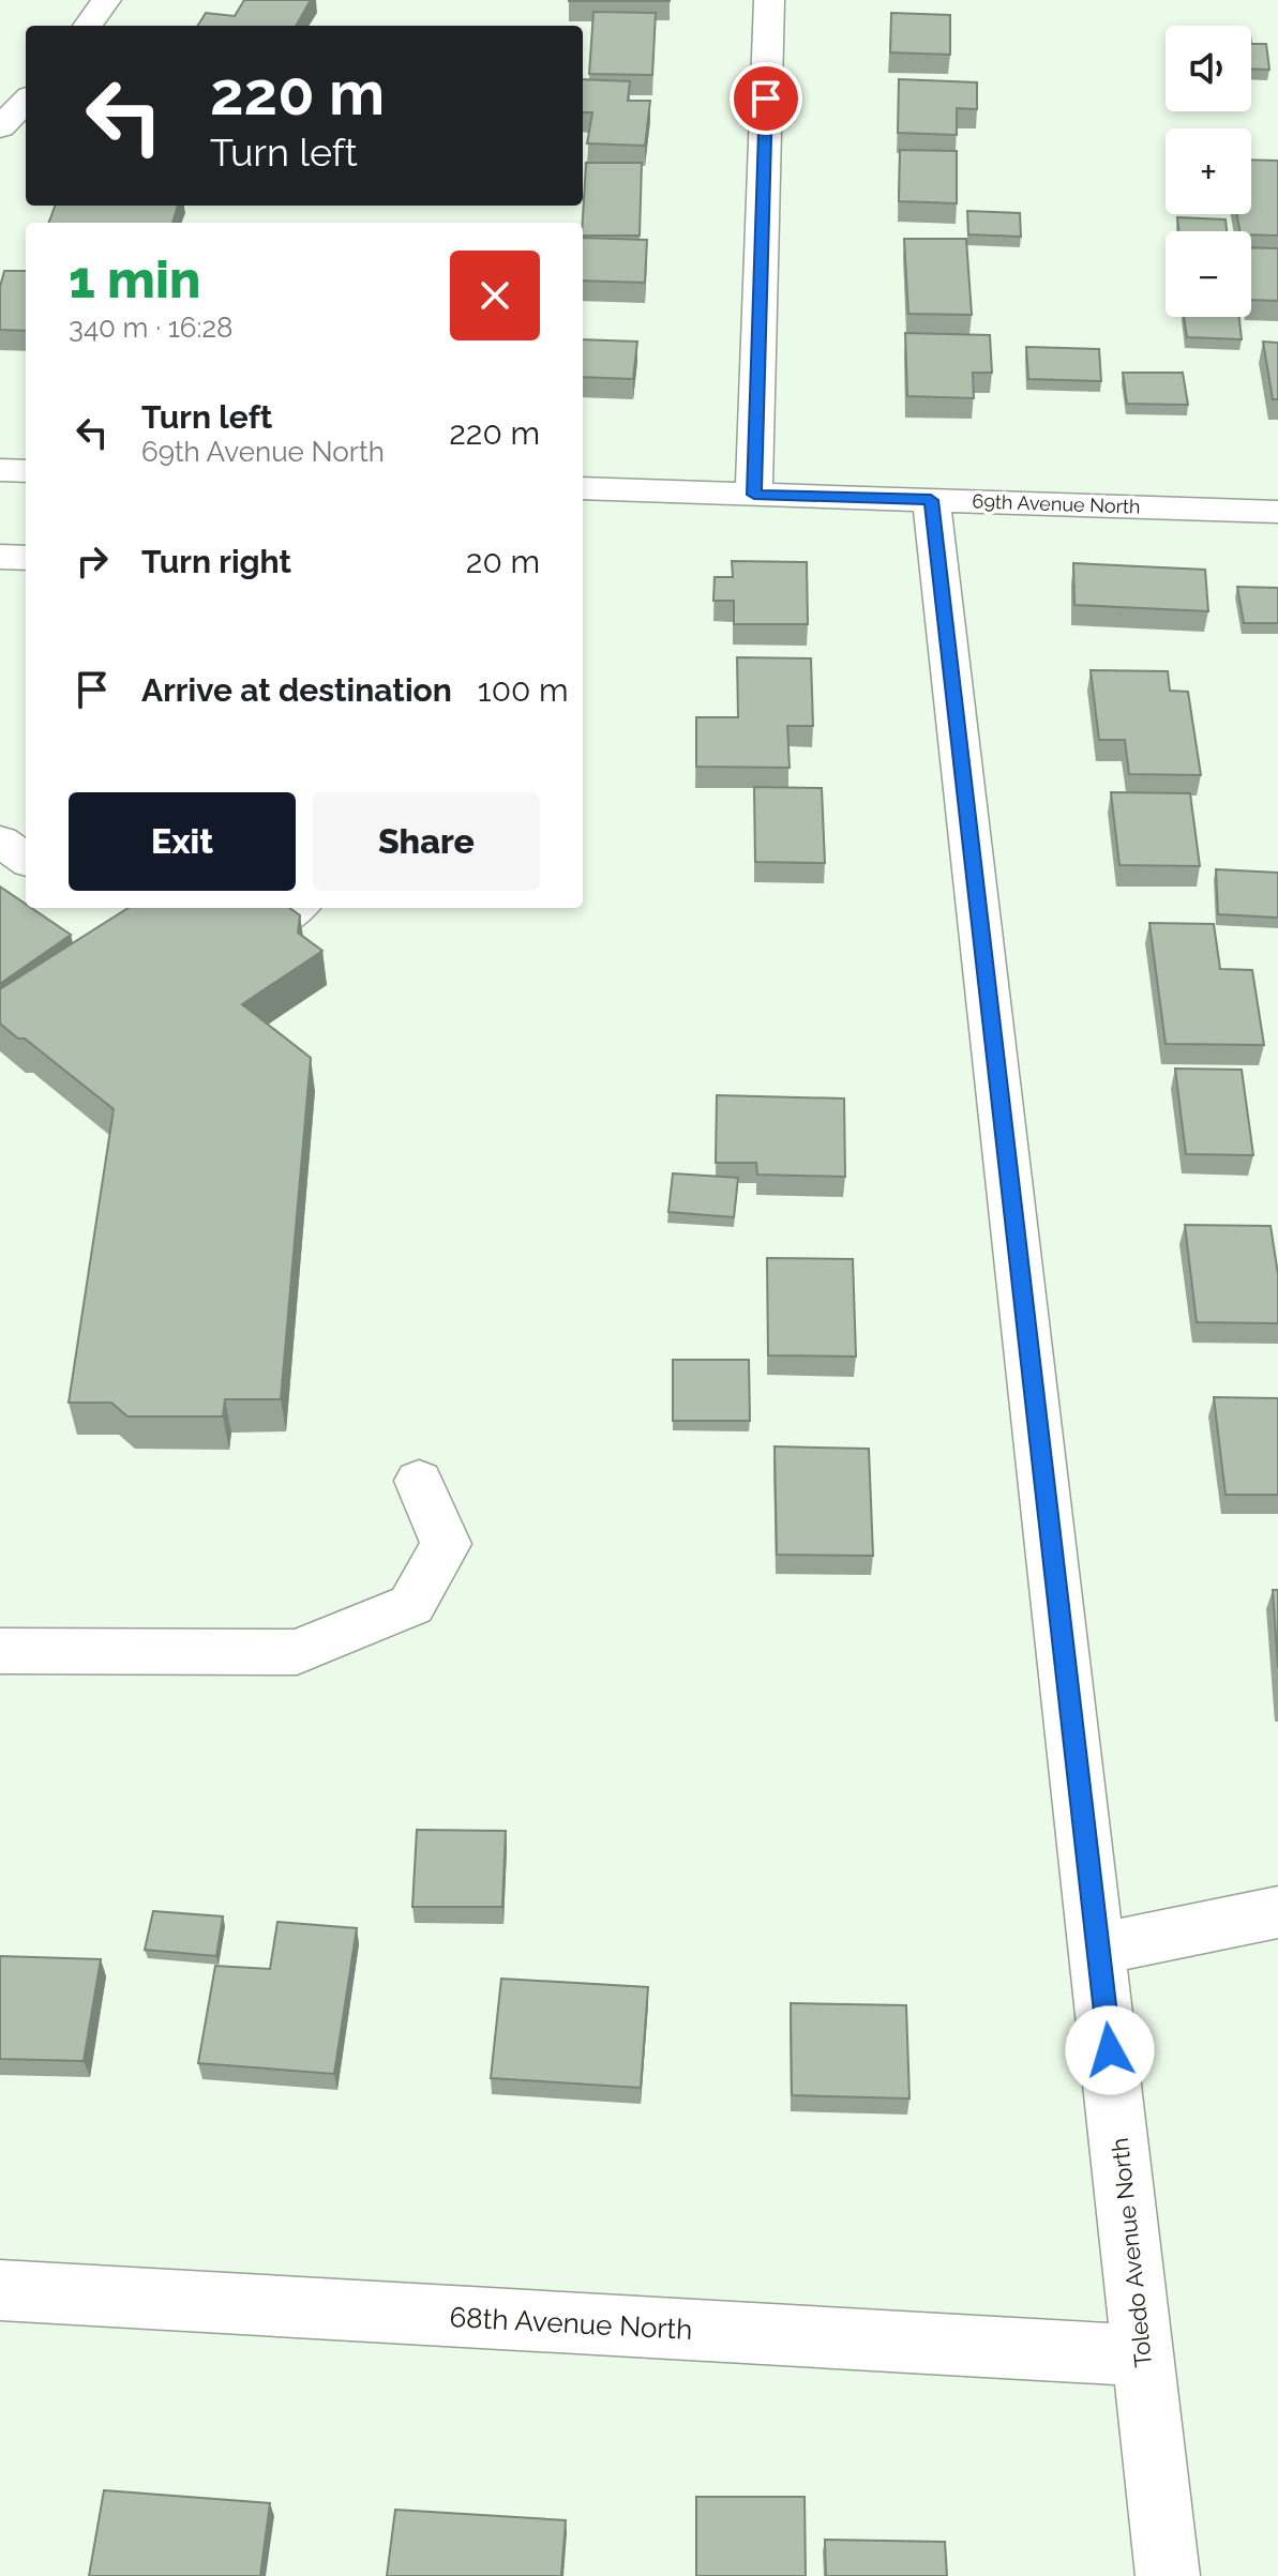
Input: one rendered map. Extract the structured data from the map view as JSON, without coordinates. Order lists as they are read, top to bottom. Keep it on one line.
{"streets":{"street":["69th Avenue North","Toledo Avenue North","68th Avenue North"]},"crossings":[["69th Avenue North","Toledo Avenue North"],["Toledo Avenue North","68th Avenue North"]],"page":{"map_buttons":["+","−"],"turn":["220 m","Turn left"],"heading":["1 min","340 m · 16:28"],"list":[{"name":"Turn left","note":"69th Avenue North","value":"220 m"},{"name":"Turn right","value":"20 m"},{"name":"Arrive at destination","value":"100 m"}],"buttons":["Exit","Share"]}}
